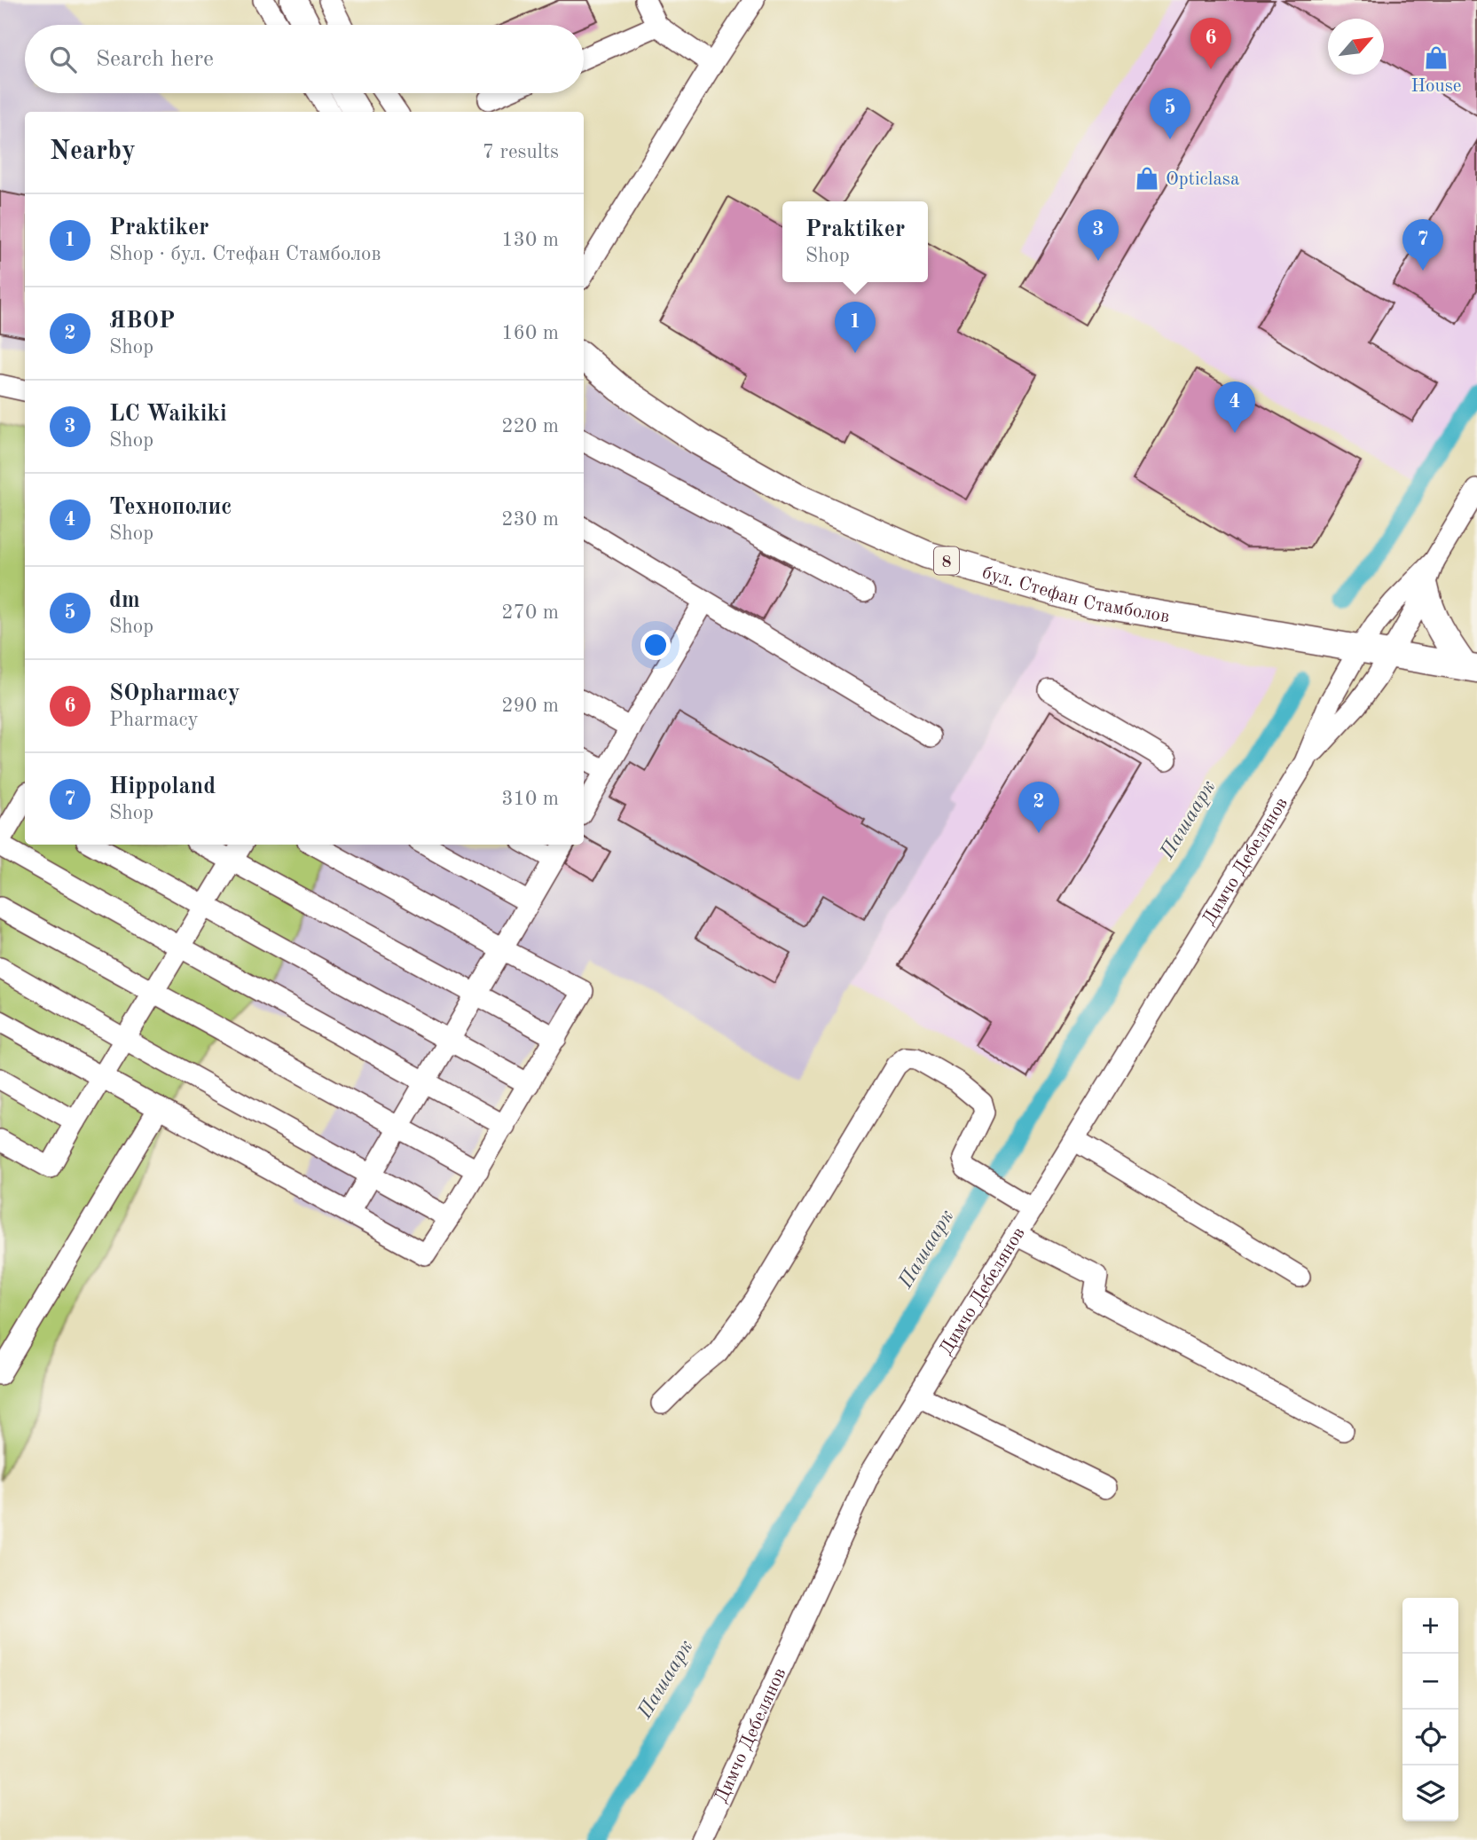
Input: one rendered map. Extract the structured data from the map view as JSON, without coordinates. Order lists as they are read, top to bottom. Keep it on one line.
{"streets":{"main road":["8","бул. Стефан Стамболов"],"street":["Димчо Дебелянов"]},"crossings":[["бул. Стефан Стамболов","Димчо Дебелянов"]],"water":["Пашаарк"],"places":{"shop":["House","Opticlasa"]},"north":"top right","page":{"pins":["6","5","3","7","1","4","2"],"search":"Search here","heading":["Nearby","7 results"],"list":[{"mark":"1","name":"Praktiker","note":"Shop · бул. Стефан Стамболов","value":"130 m"},{"mark":"2","name":"ЯВОР","note":"Shop","value":"160 m"},{"mark":"3","name":"LC Waikiki","note":"Shop","value":"220 m"},{"mark":"4","name":"Технополис","note":"Shop","value":"230 m"},{"mark":"5","name":"dm","note":"Shop","value":"270 m"},{"mark":"6","name":"SOpharmacy","note":"Pharmacy","value":"290 m"},{"mark":"7","name":"Hippoland","note":"Shop","value":"310 m"}],"popup":["Praktiker","Shop"],"map_buttons":["+","−"]}}
